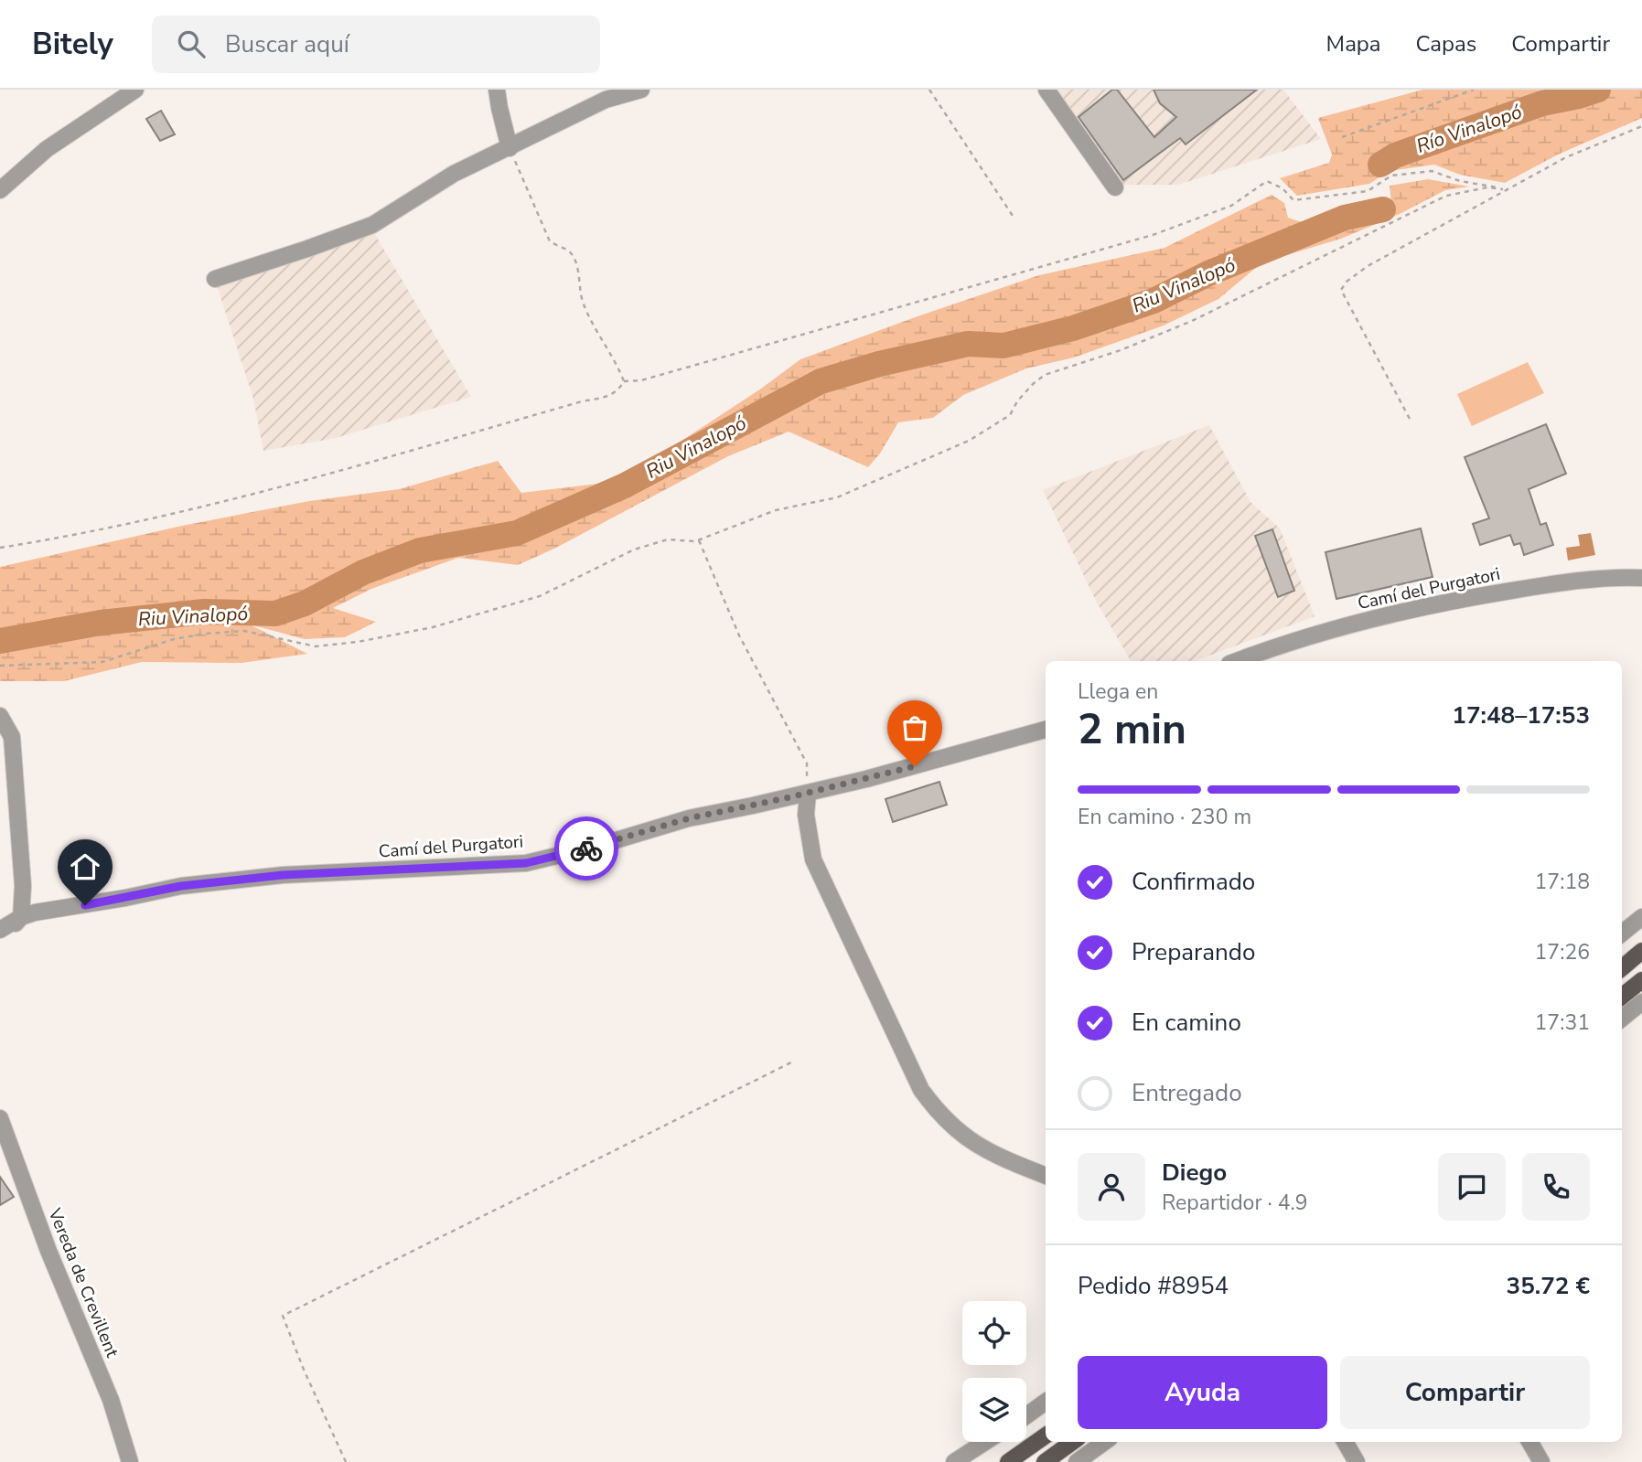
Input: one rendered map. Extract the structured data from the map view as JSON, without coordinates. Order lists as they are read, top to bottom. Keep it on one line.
{"streets":{"street":["Camí del Purgatori","Vereda de Crevillent"]},"water":["Río Vinalopó","Riu Vinalopó"],"page":{"header":"Bitely","search":"Buscar aquí","nav":["Mapa","Capas","Compartir"],"heading":["2 min","Llega en","17:48–17:53"],"panel":["Diego","Repartidor · 4.9","Pedido #8954","35.72 €"],"bar":"En camino · 230 m","list":[["Confirmado","17:18"],["Preparando","17:26"],["En camino","17:31"],"Entregado"],"buttons":["Ayuda","Compartir"]}}
